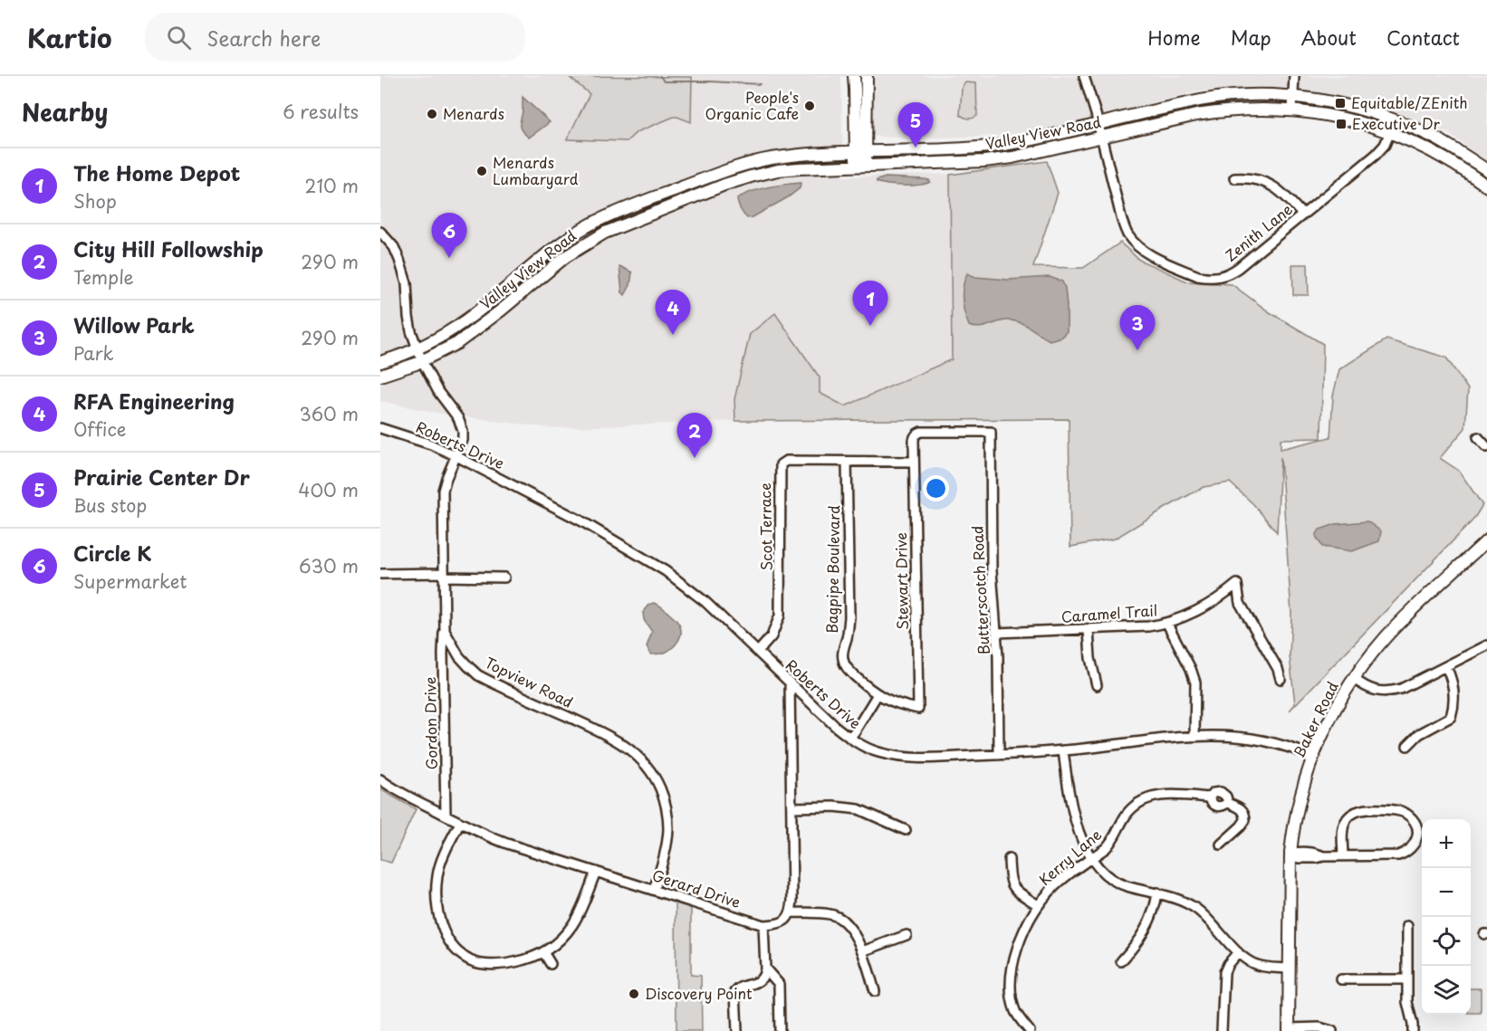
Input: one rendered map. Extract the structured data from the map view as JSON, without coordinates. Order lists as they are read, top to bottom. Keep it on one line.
{"streets":{"main road":["Valley View Road","Baker Road"],"street":["Zenith Lane","Roberts Drive","Scot Terrace","Bagpipe Boulevard","Stewart Drive","Butterscotch Road","Caramel Trail","Topview Road","Gordon Drive","Kerry Lane","Gerard Drive"]},"crossings":[["Valley View Road","Zenith Lane"],["Roberts Drive","Scot Terrace"],["Roberts Drive","Butterscotch Road"],["Roberts Drive","Baker Road"],["Scot Terrace","Bagpipe Boulevard"],["Scot Terrace","Stewart Drive"],["Bagpipe Boulevard","Stewart Drive"],["Stewart Drive","Butterscotch Road"],["Butterscotch Road","Caramel Trail"],["Topview Road","Gordon Drive"],["Topview Road","Gerard Drive"],["Gordon Drive","Gerard Drive"]],"places":{"transit":["Equitable/ZEnith","Executive Dr"],"other":["People's Organic Cafe","Menards","Menards Lumbaryard","Discovery Point"]},"page":{"header":"Kartio","search":"Search here","nav":["Home","Map","About","Contact"],"heading":["Nearby","6 results"],"pins":["5","6","1","4","3","2"],"list":[{"mark":"1","name":"The Home Depot","note":"Shop","value":"210 m"},{"mark":"2","name":"City Hill Followship","note":"Temple","value":"290 m"},{"mark":"3","name":"Willow Park","note":"Park","value":"290 m"},{"mark":"4","name":"RFA Engineering","note":"Office","value":"360 m"},{"mark":"5","name":"Prairie Center Dr","note":"Bus stop","value":"400 m"},{"mark":"6","name":"Circle K","note":"Supermarket","value":"630 m"}],"map_buttons":["+","−"]}}
